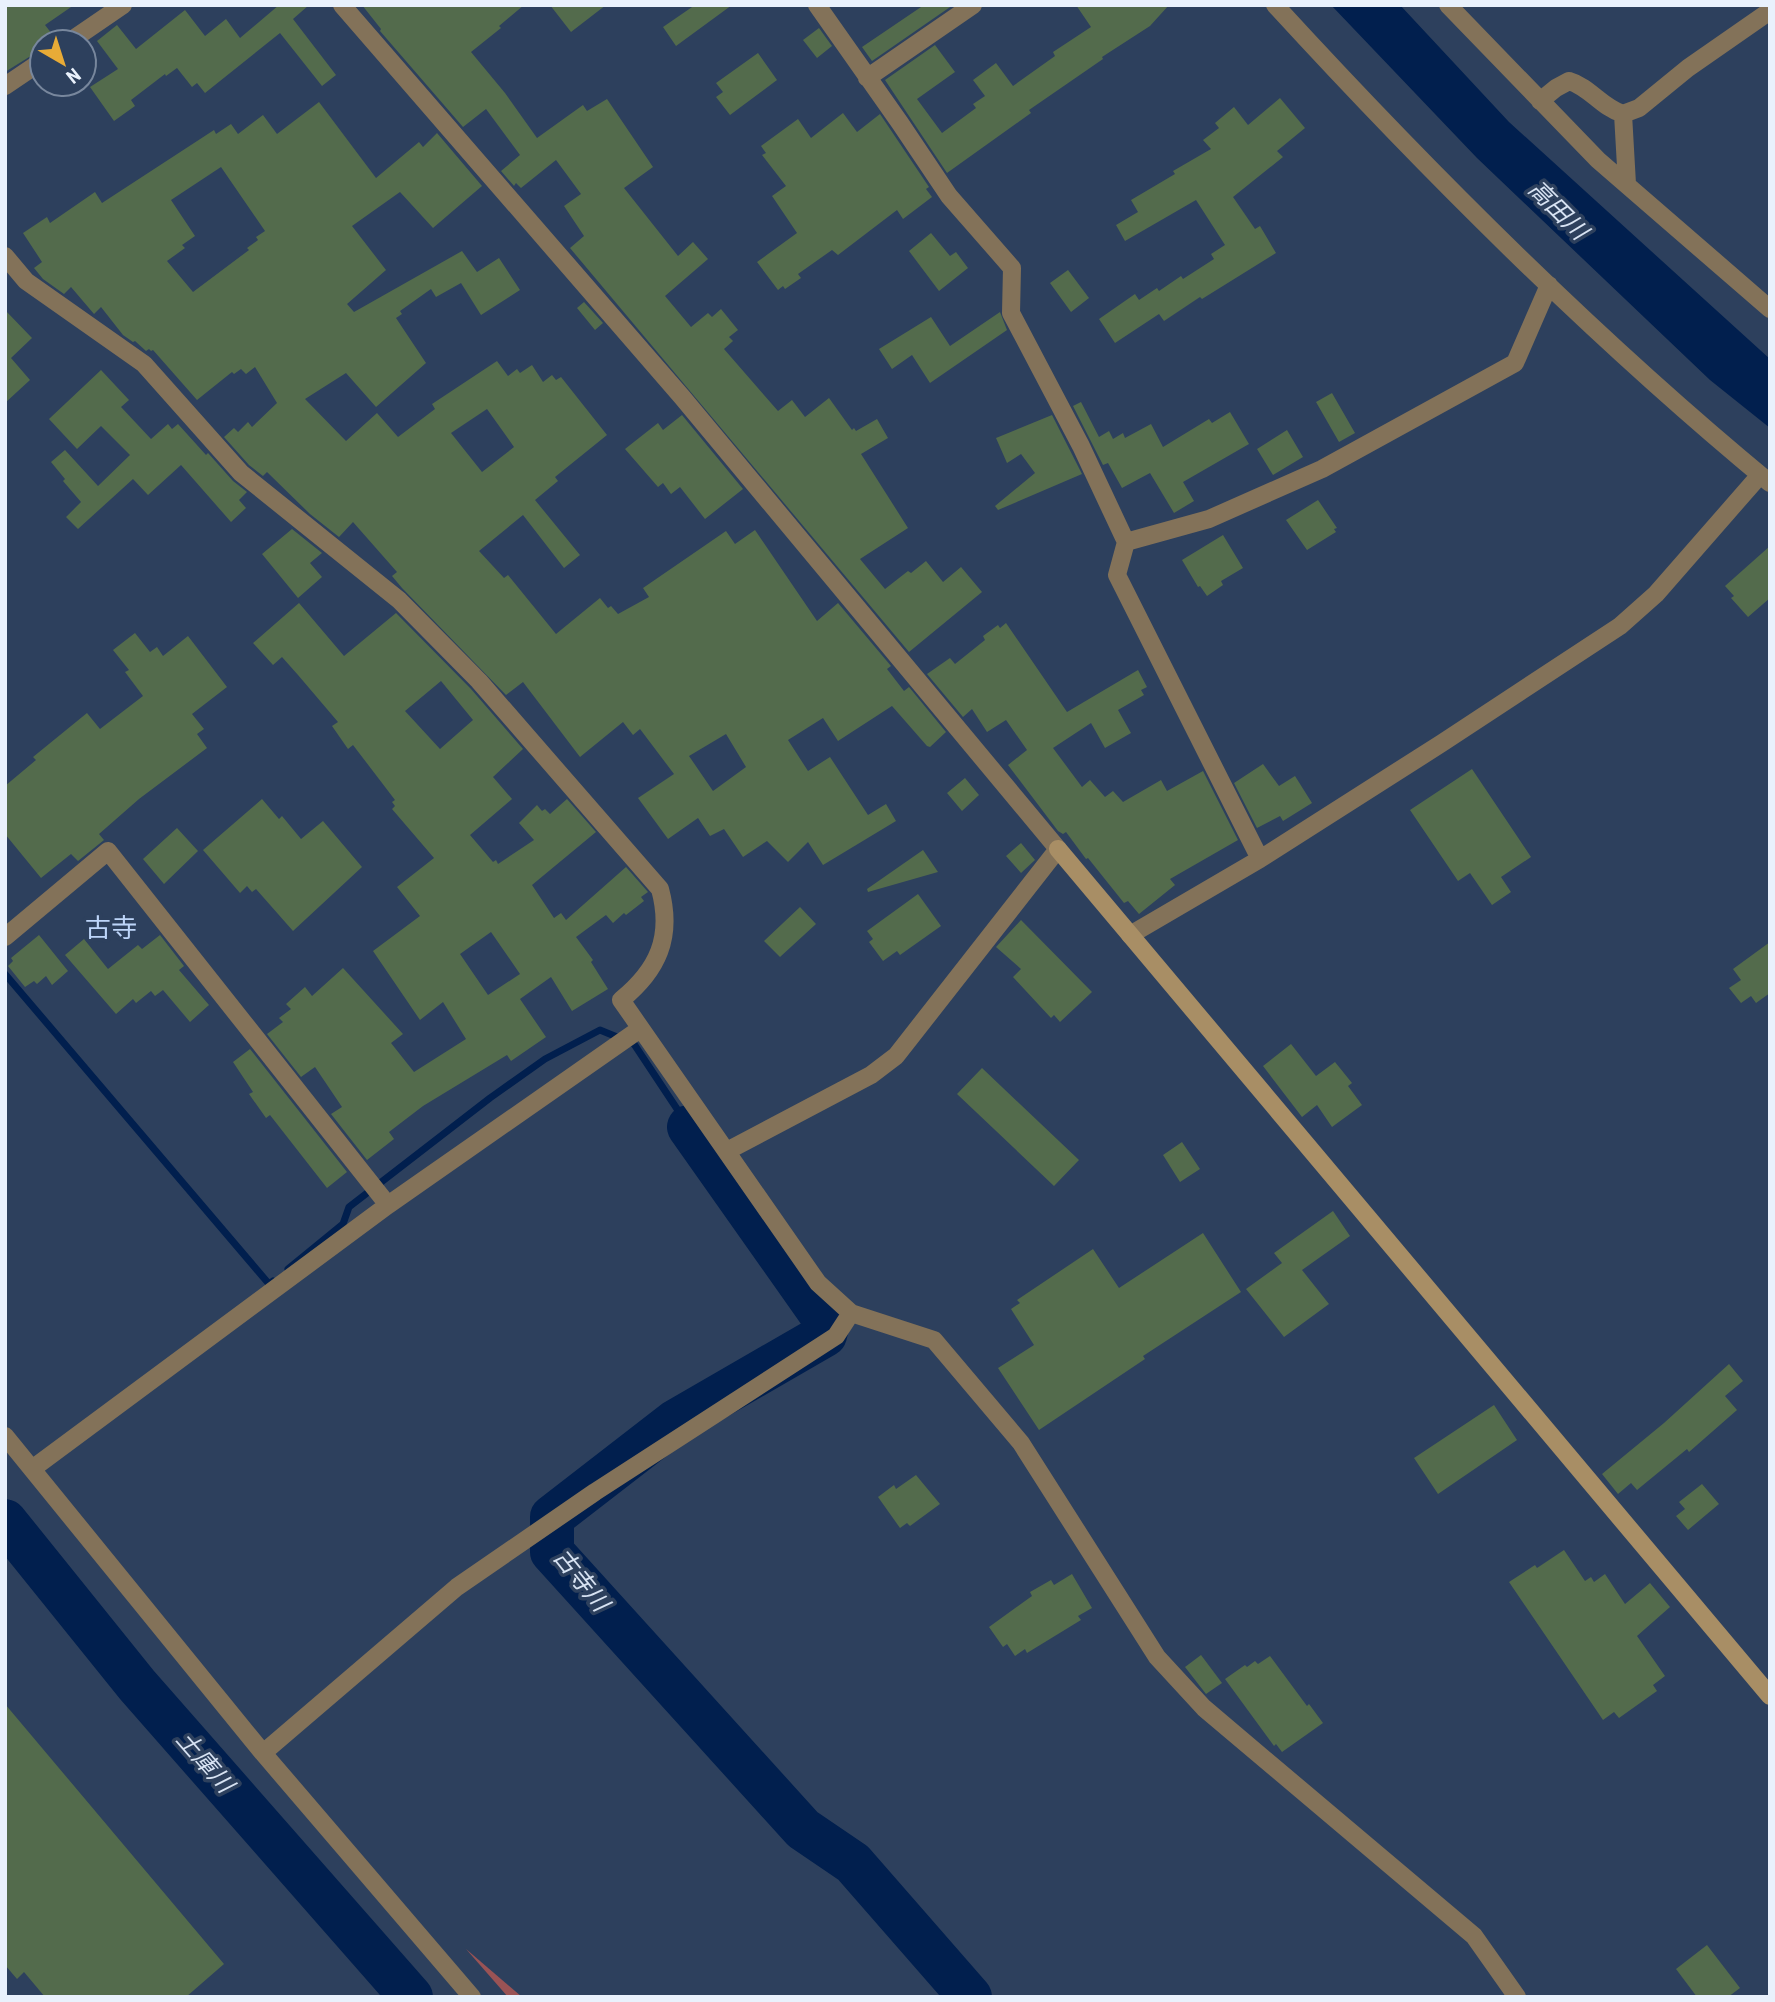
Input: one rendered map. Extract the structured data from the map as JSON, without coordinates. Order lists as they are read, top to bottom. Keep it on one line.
{"districts":["古寺"],"water":["高田川","古寺川","土庫川"],"north":"bottom right"}
